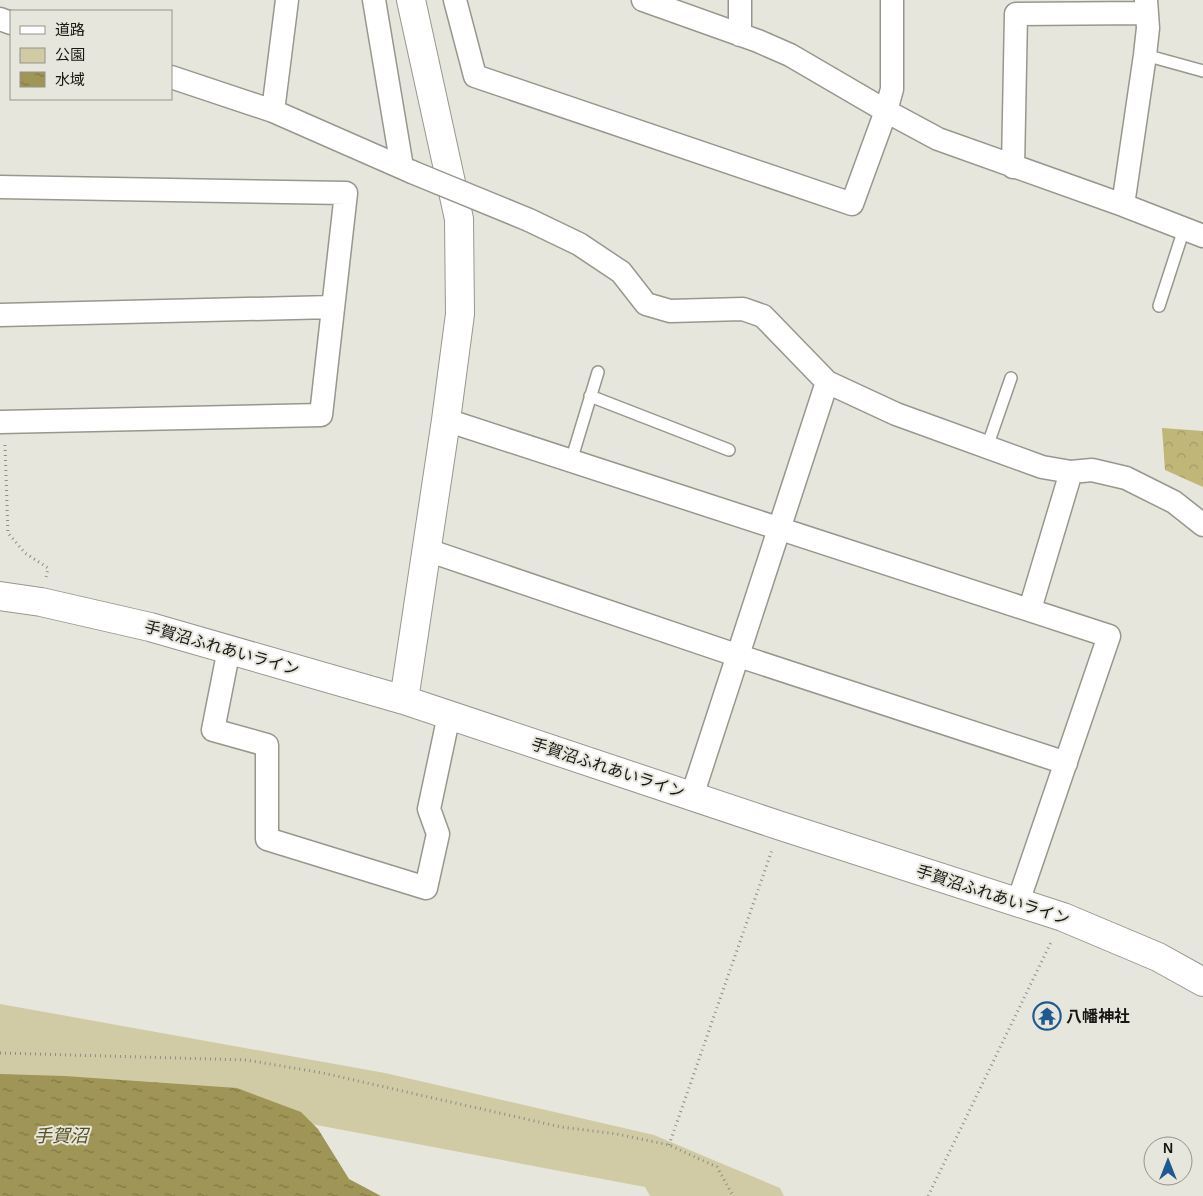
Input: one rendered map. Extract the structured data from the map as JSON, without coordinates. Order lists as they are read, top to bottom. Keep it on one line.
{"streets":{"street":["手賀沼ふれあいライン"]},"water":["手賀沼"],"places":{"temple":["八幡神社"]},"legend":["道路","公園","水域"],"north":"top"}
